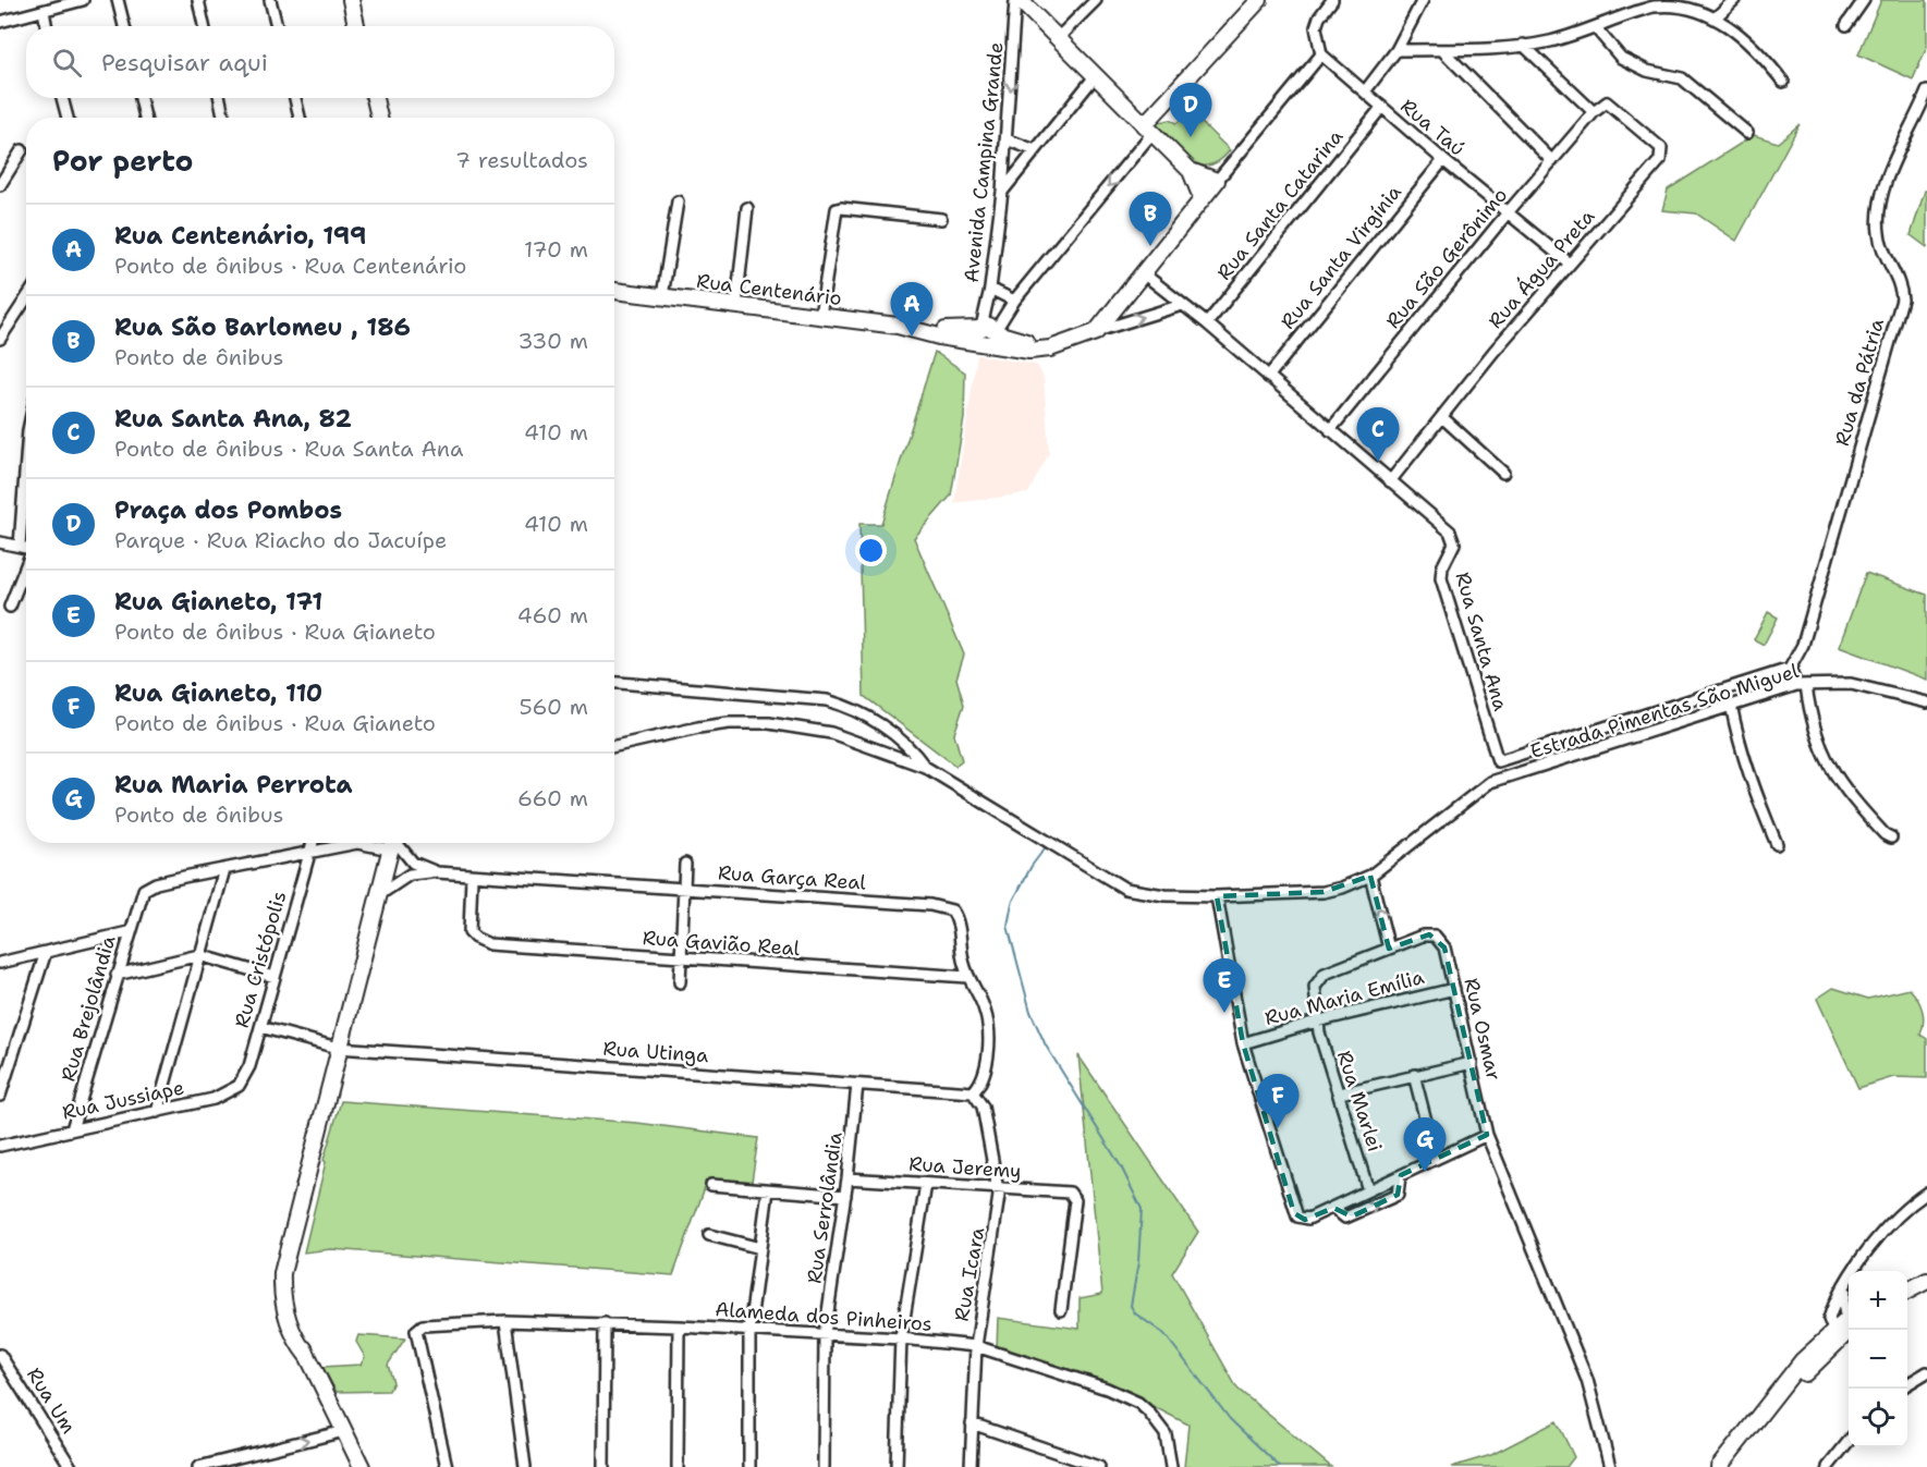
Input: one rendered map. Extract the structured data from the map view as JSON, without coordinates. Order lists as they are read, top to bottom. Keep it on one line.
{"streets":{"street":["Rua Taú","Avenida Campina Grande","Rua Santa Catarina","Rua Santa Virgínia","Rua São Gerônimo","Rua Água Preta","Rua Centenário","Rua da Pátria","Rua Santa Ana","Estrada Pimentas São Miguel","Rua Garça Real","Rua Gavião Real","Rua Cristópolis","Rua Maria Emília","Rua Brejolândia","Rua Osmar","Rua Utinga","Rua Jussiape","Rua Marlei","Rua Jeremy","Rua Serrolândia","Rua Icara","Alameda dos Pinheiros","Rua Um"]},"crossings":[["Rua Taú","Rua Santa Catarina"],["Rua Taú","Rua Santa Virgínia"],["Rua Taú","Rua São Gerônimo"],["Rua Taú","Rua Água Preta"],["Avenida Campina Grande","Rua Centenário"],["Rua Santa Catarina","Rua Santa Ana"],["Rua Santa Virgínia","Rua Santa Ana"],["Rua São Gerônimo","Rua Água Preta"],["Rua São Gerônimo","Rua Santa Ana"],["Rua Água Preta","Rua Santa Ana"],["Rua Centenário","Rua Santa Ana"],["Rua da Pátria","Estrada Pimentas São Miguel"],["Rua Santa Ana","Estrada Pimentas São Miguel"],["Rua Garça Real","Rua Gavião Real"],["Rua Garça Real","Rua Utinga"],["Rua Garça Real","Rua Icara"],["Rua Cristópolis","Rua Utinga"],["Rua Cristópolis","Rua Jussiape"],["Rua Maria Emília","Rua Osmar"],["Rua Maria Emília","Rua Marlei"],["Rua Brejolândia","Rua Jussiape"],["Rua Osmar","Rua Marlei"],["Rua Utinga","Rua Serrolândia"],["Rua Utinga","Rua Icara"],["Rua Jeremy","Rua Serrolândia"],["Rua Jeremy","Rua Icara"],["Rua Serrolândia","Alameda dos Pinheiros"],["Rua Icara","Alameda dos Pinheiros"]],"one_way":["Avenida Campina Grande"],"page":{"search":"Pesquisar aqui","pins":["D","B","A","C","E","F","G"],"heading":["Por perto","7 resultados"],"list":[{"mark":"A","name":"Rua Centenário, 199","note":"Ponto de ônibus · Rua Centenário","value":"170 m"},{"mark":"B","name":"Rua São Barlomeu , 186","note":"Ponto de ônibus","value":"330 m"},{"mark":"C","name":"Rua Santa Ana, 82","note":"Ponto de ônibus · Rua Santa Ana","value":"410 m"},{"mark":"D","name":"Praça dos Pombos","note":"Parque · Rua Riacho do Jacuípe","value":"410 m"},{"mark":"E","name":"Rua Gianeto, 171","note":"Ponto de ônibus · Rua Gianeto","value":"460 m"},{"mark":"F","name":"Rua Gianeto, 110","note":"Ponto de ônibus · Rua Gianeto","value":"560 m"},{"mark":"G","name":"Rua Maria Perrota","note":"Ponto de ônibus","value":"660 m"}],"map_buttons":["+","−"]}}
